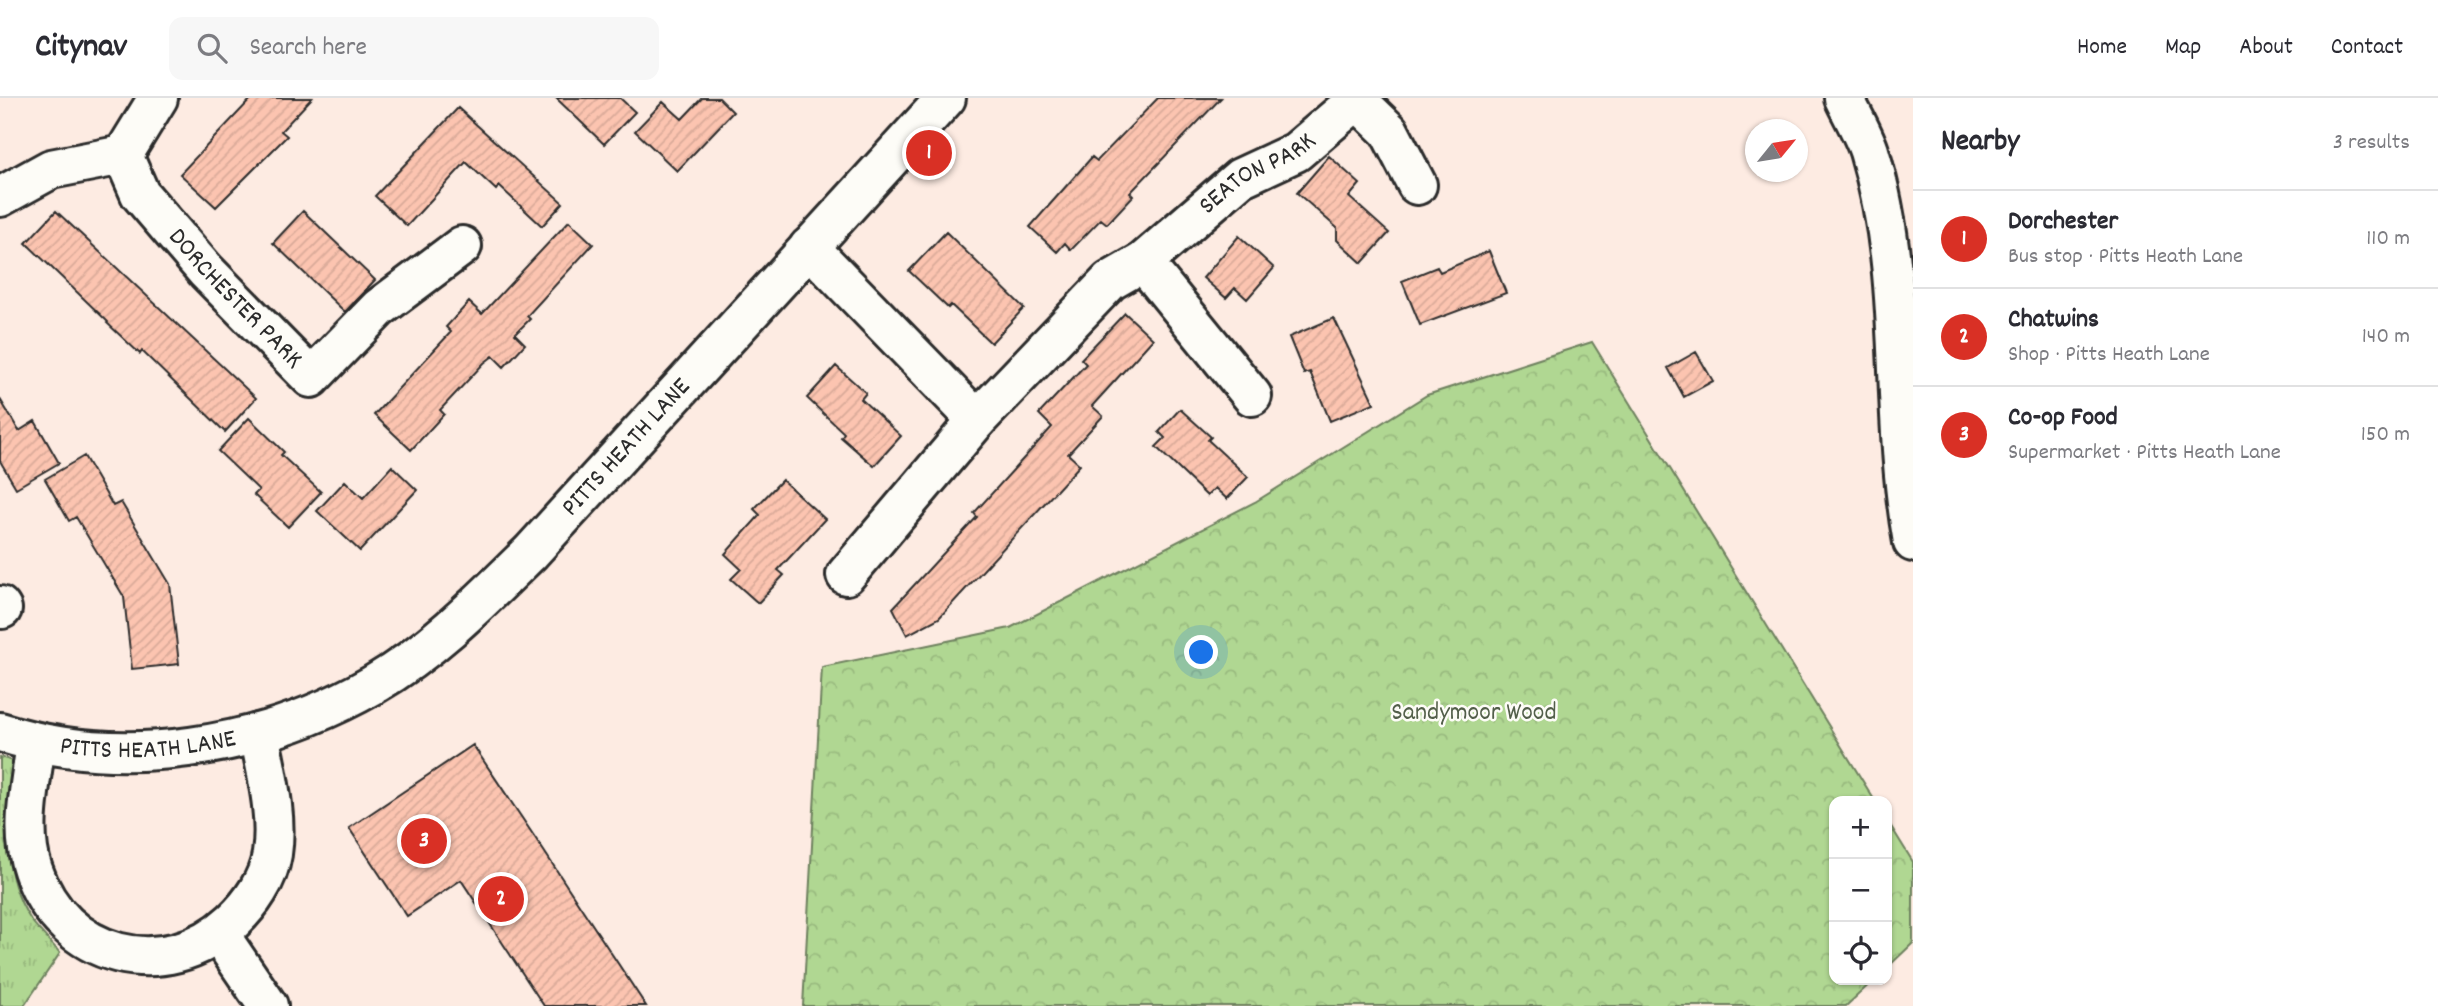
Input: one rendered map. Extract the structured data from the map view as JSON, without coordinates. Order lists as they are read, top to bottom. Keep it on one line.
{"streets":{"street":["SEATON PARK","DORCHESTER PARK","PITTS HEATH LANE"]},"parks":["Sandymoor Wood"],"north":"top right","page":{"header":"Citynav","search":"Search here","nav":["Home","Map","About","Contact"],"heading":["Nearby","3 results"],"pins":["1","3","2"],"list":[{"mark":"1","name":"Dorchester","note":"Bus stop · Pitts Heath Lane","value":"110 m"},{"mark":"2","name":"Chatwins","note":"Shop · Pitts Heath Lane","value":"140 m"},{"mark":"3","name":"Co-op Food","note":"Supermarket · Pitts Heath Lane","value":"150 m"}],"map_buttons":["+","−"]}}
